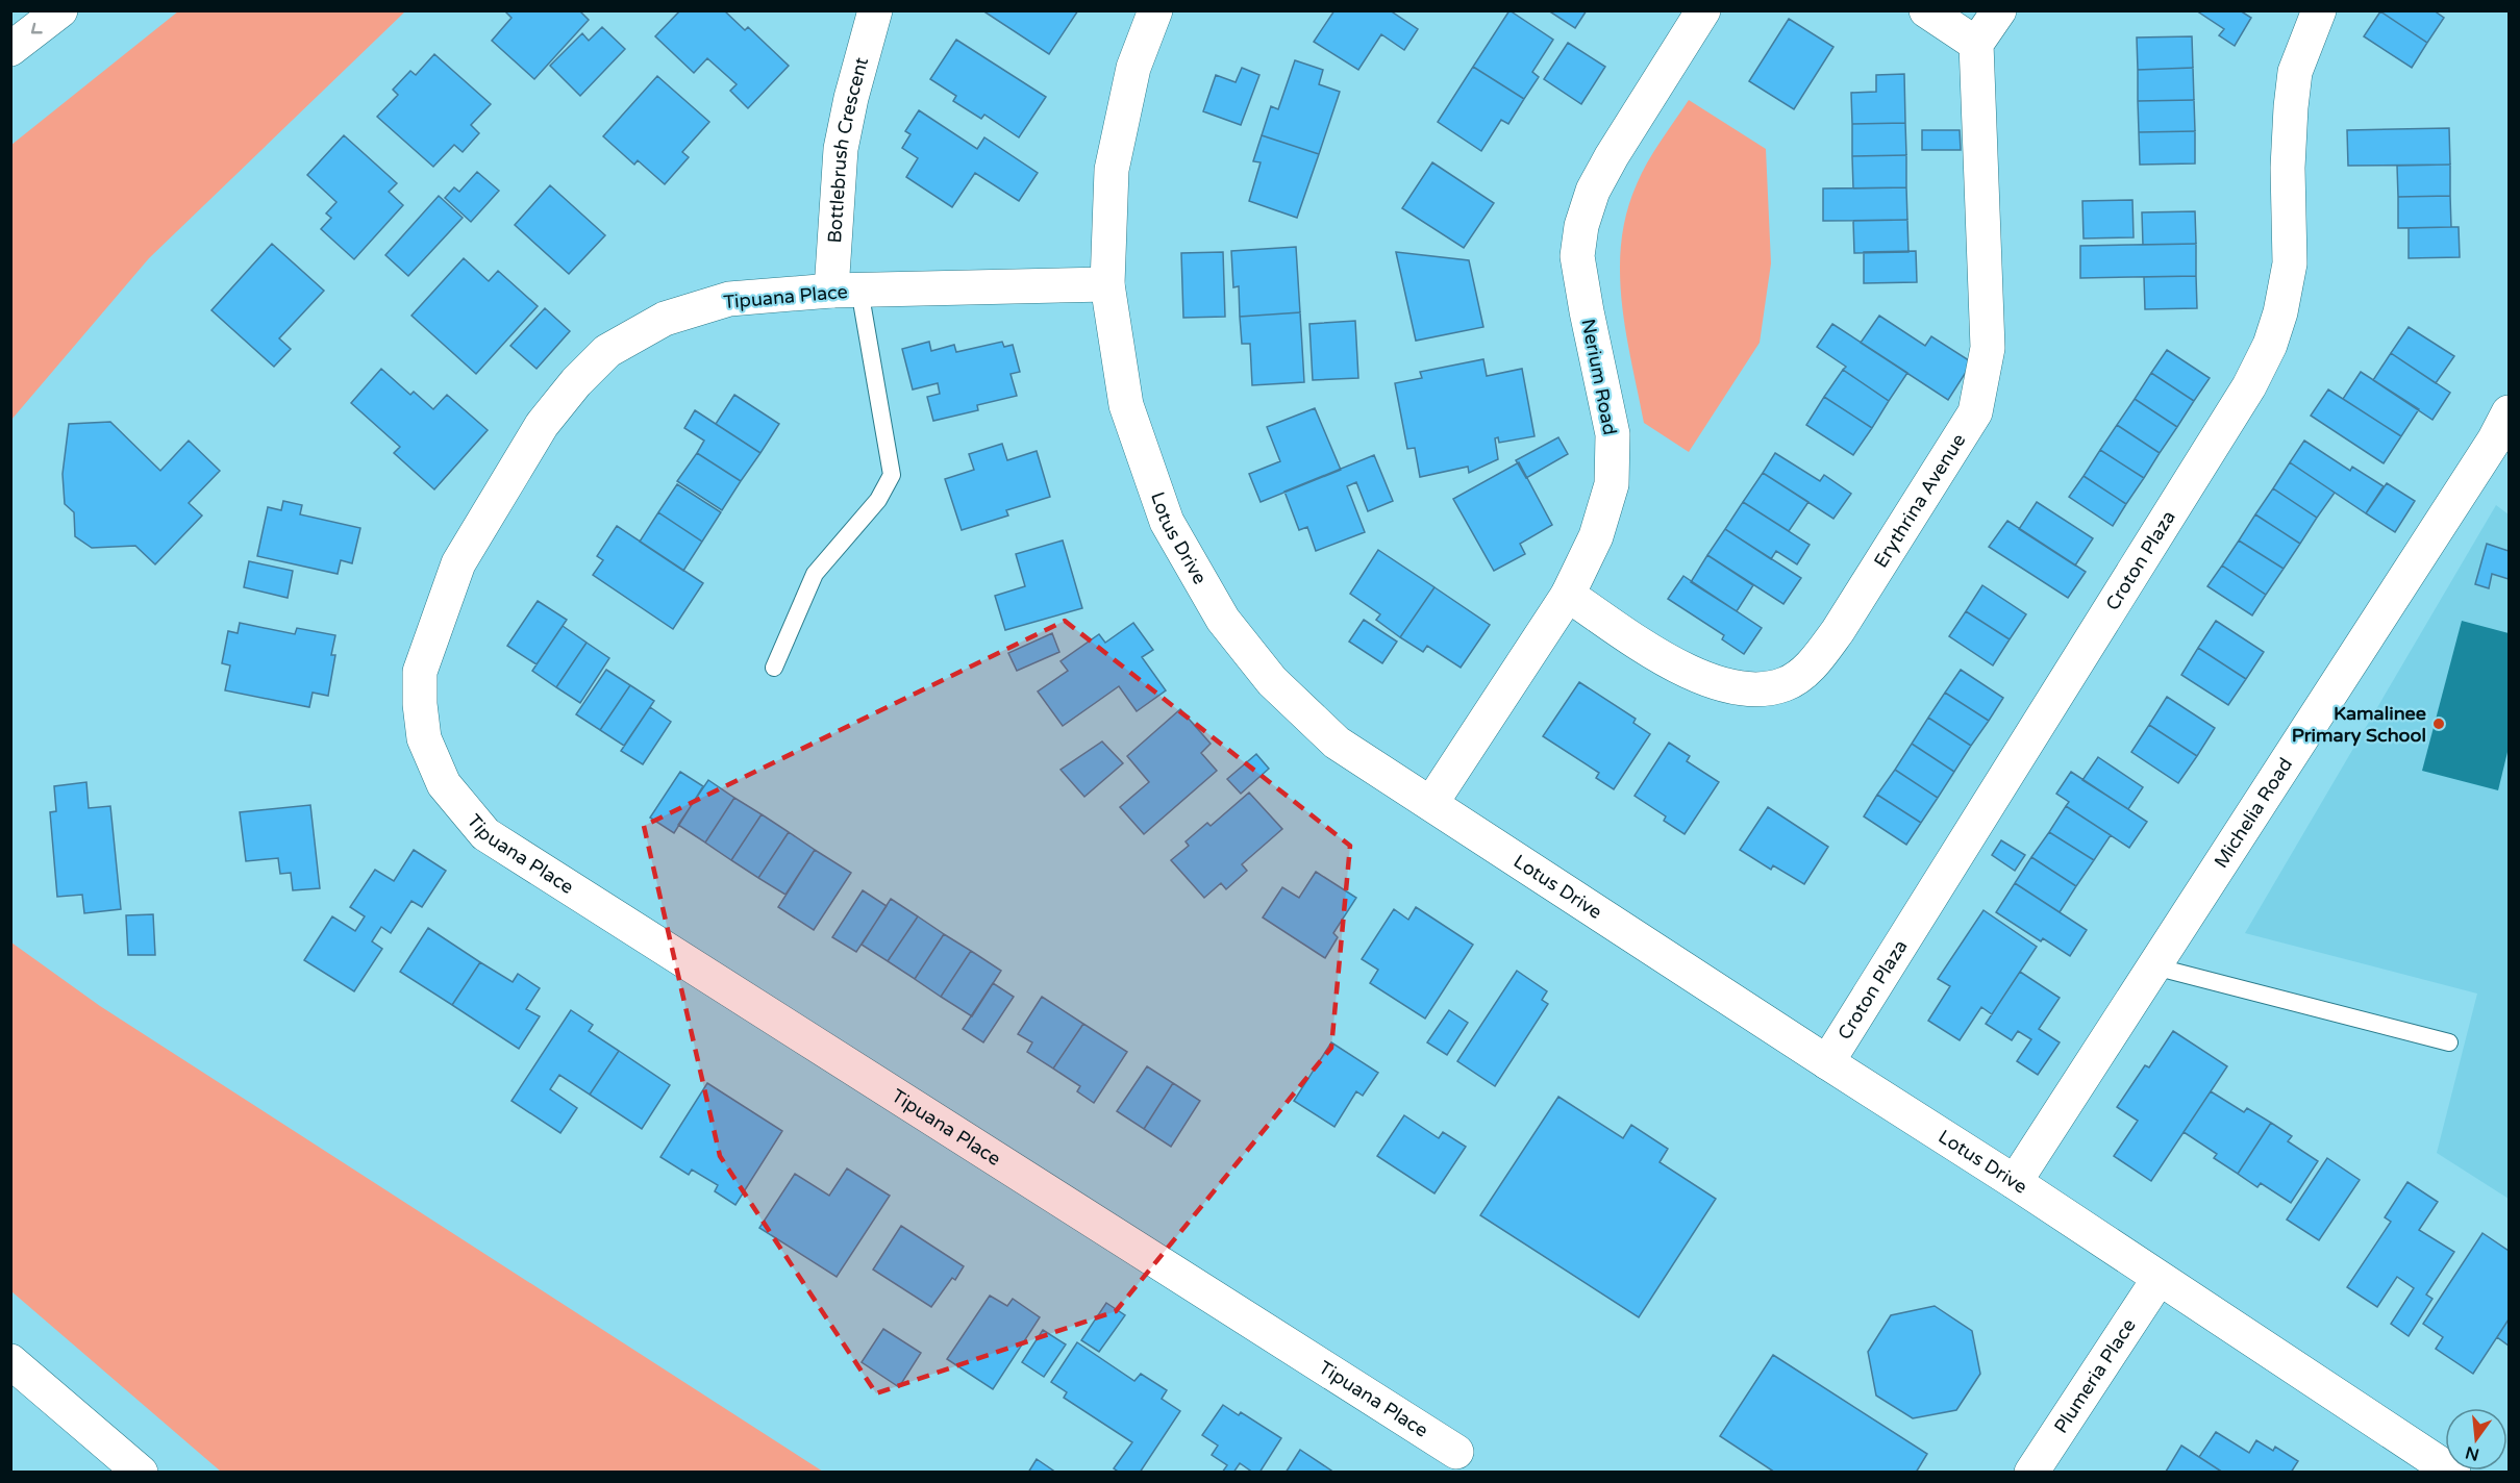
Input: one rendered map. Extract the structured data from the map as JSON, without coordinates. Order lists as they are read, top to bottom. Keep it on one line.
{"streets":{"street":["Bottlebrush Crescent","Tipuana Place","Nerium Road","Erythrina Avenue","Lotus Drive","Croton Plaza","Michelia Road","Plumeria Place"]},"crossings":[["Bottlebrush Crescent","Tipuana Place"],["Tipuana Place","Lotus Drive"],["Nerium Road","Erythrina Avenue"],["Nerium Road","Lotus Drive"],["Lotus Drive","Croton Plaza"],["Lotus Drive","Michelia Road"],["Lotus Drive","Plumeria Place"]],"places":["Kamalinee Primary School"],"north":"bottom"}
